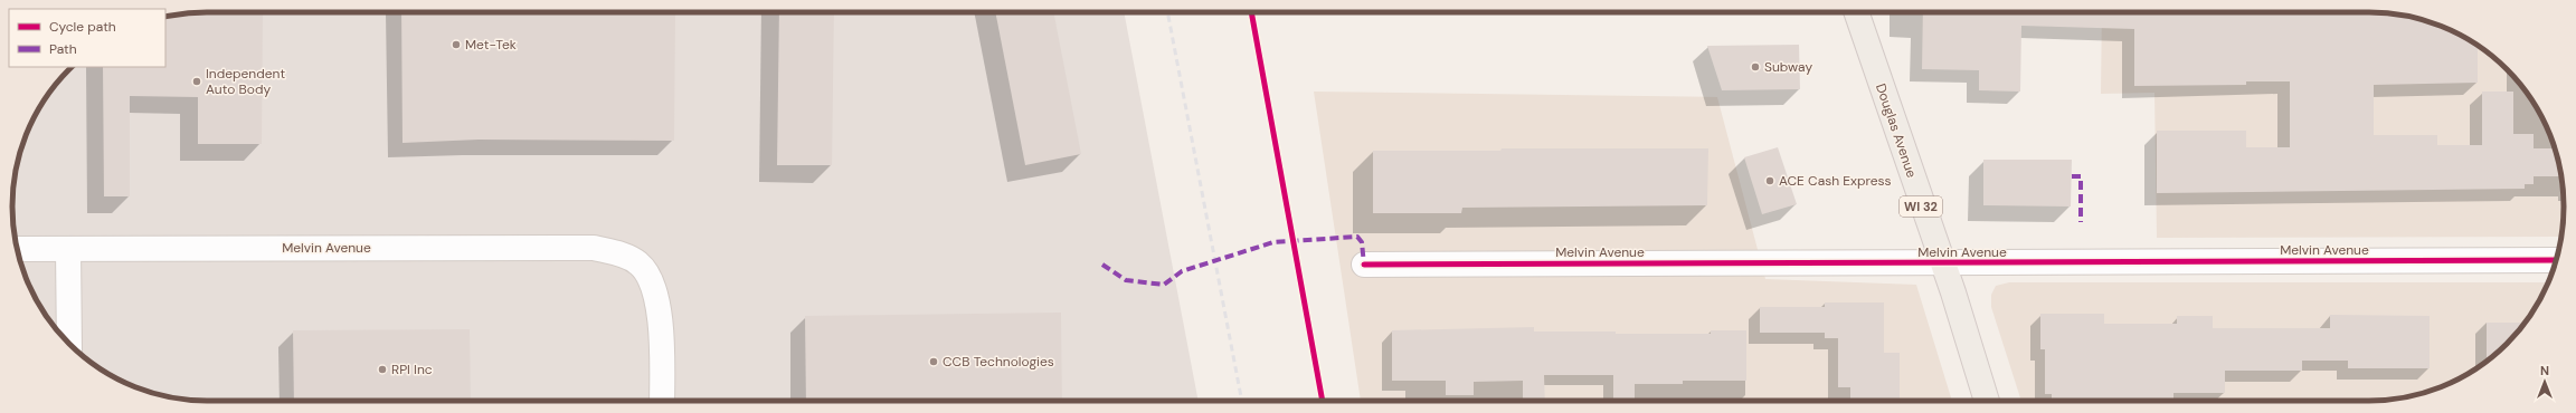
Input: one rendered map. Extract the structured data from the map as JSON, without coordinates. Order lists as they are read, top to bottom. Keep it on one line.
{"streets":{"main road":["Douglas Avenue","WI 32"],"street":["Melvin Avenue"]},"crossings":[["Douglas Avenue","Melvin Avenue"]],"places":["Met-Tek","Subway","Independent Auto Body","ACE Cash Express","CCB Technologies","RPI Inc"],"legend":["Cycle path","Path"],"north":"top"}
